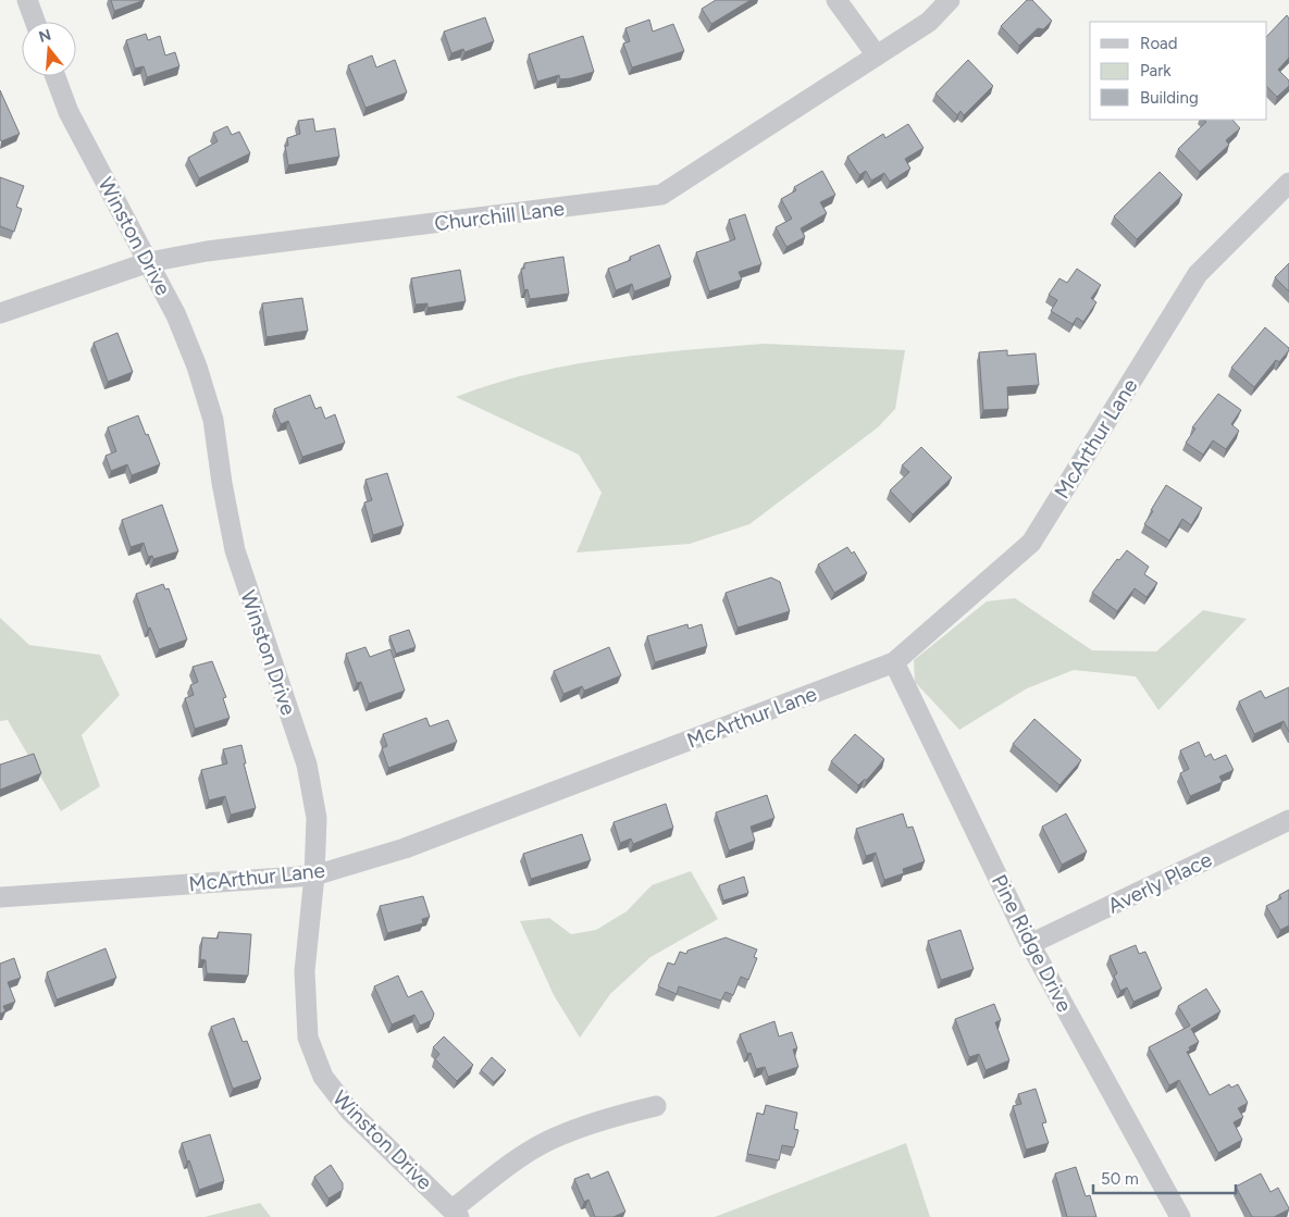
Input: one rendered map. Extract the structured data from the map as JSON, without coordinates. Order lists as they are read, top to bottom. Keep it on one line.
{"streets":{"street":["Churchill Lane","Winston Drive","McArthur Lane","Averly Place","Pine Ridge Drive"]},"crossings":[["Churchill Lane","Winston Drive"],["Winston Drive","McArthur Lane"],["McArthur Lane","Pine Ridge Drive"],["Averly Place","Pine Ridge Drive"]],"legend":["Road","Park","Building"],"scale_bar":"50 m","north":"top"}
